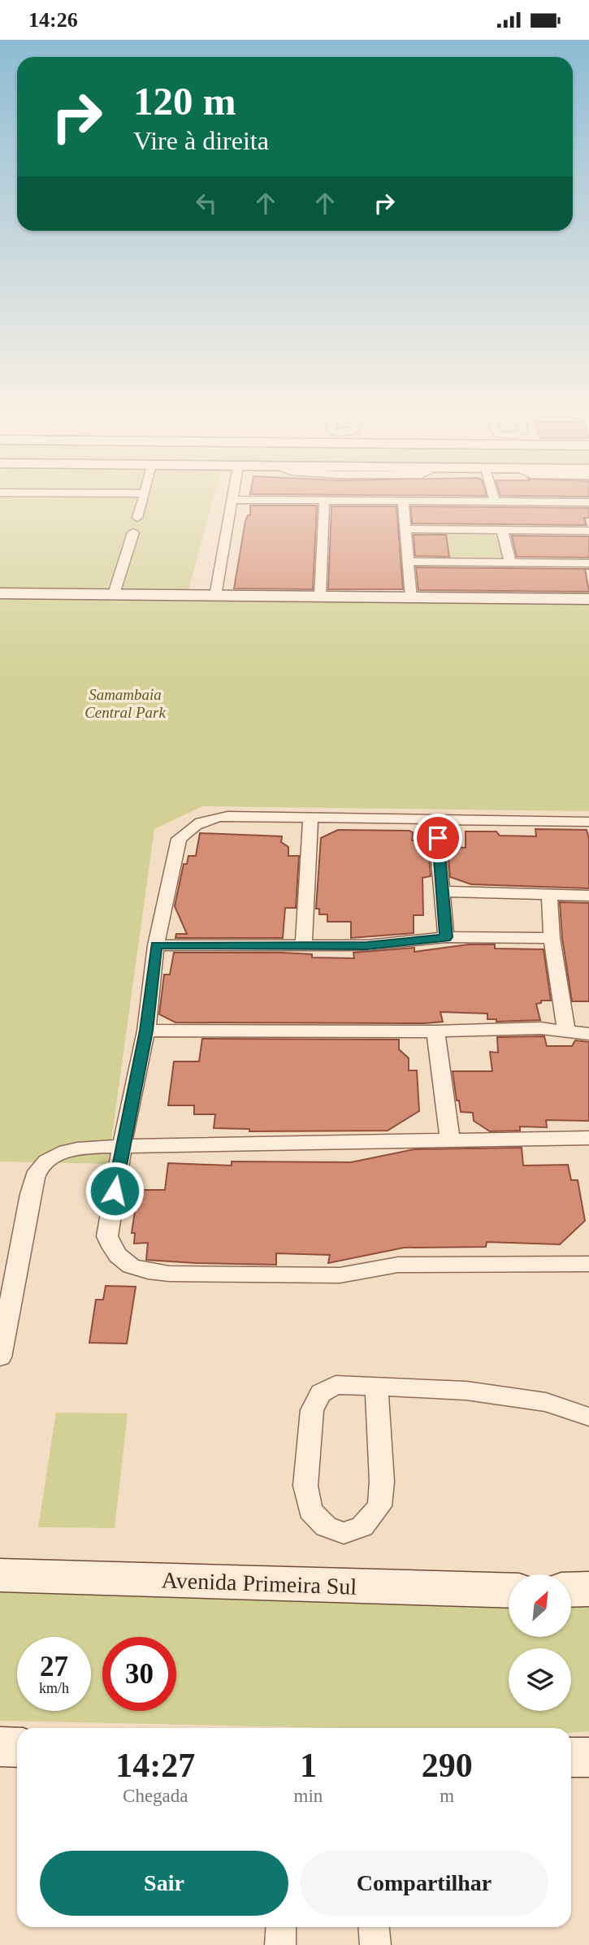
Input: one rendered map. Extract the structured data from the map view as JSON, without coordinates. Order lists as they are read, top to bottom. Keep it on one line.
{"streets":{"main road":["Avenida Primeira Sul"]},"parks":["Samambaia Central Park"],"north":"top right","page":{"status":"14:26","turn":["120 m","Vire à direita"],"speed":"27 km/h","limit":"30","eta":["14:27","Chegada","1","min","290","m"],"buttons":["Sair","Compartilhar"]}}
